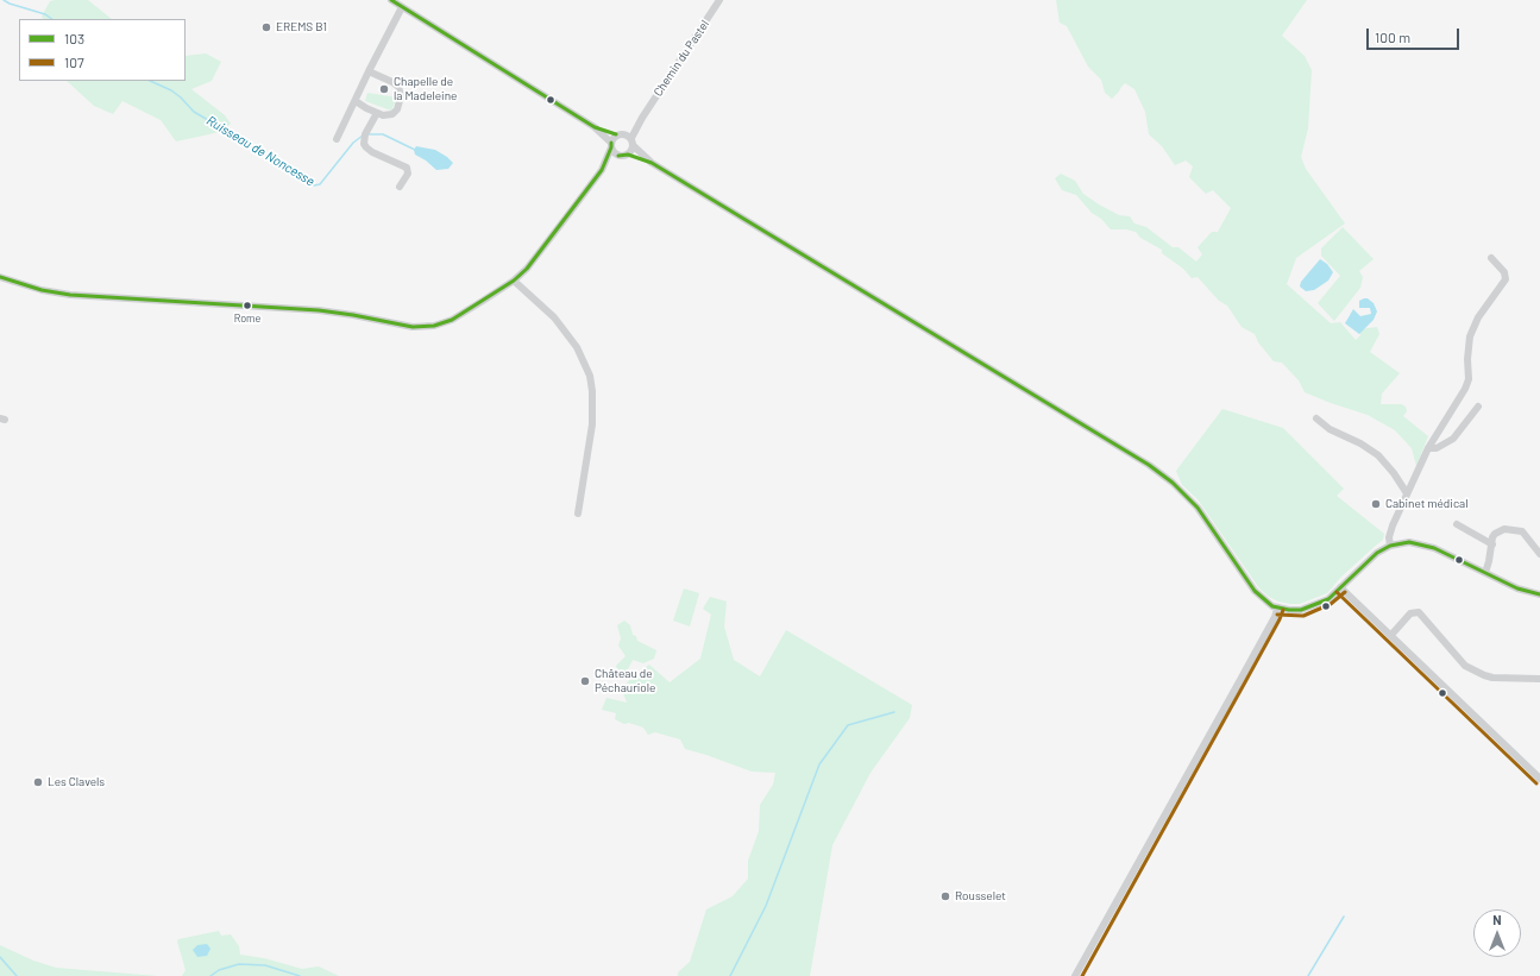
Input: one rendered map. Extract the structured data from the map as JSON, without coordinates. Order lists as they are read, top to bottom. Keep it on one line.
{"streets":{"street":["Chemin du Pastel"]},"water":["Ruisseau de Noncesse"],"places":["EREMS B1","Chapelle de la Madeleine","Rome","Cabinet médical","Château de Péchauriole","Les Clavels","Rousselet"],"lines":["transit line 103","transit line 107"],"legend":["103","107"],"scale_bar":"100 m","north":"top"}
